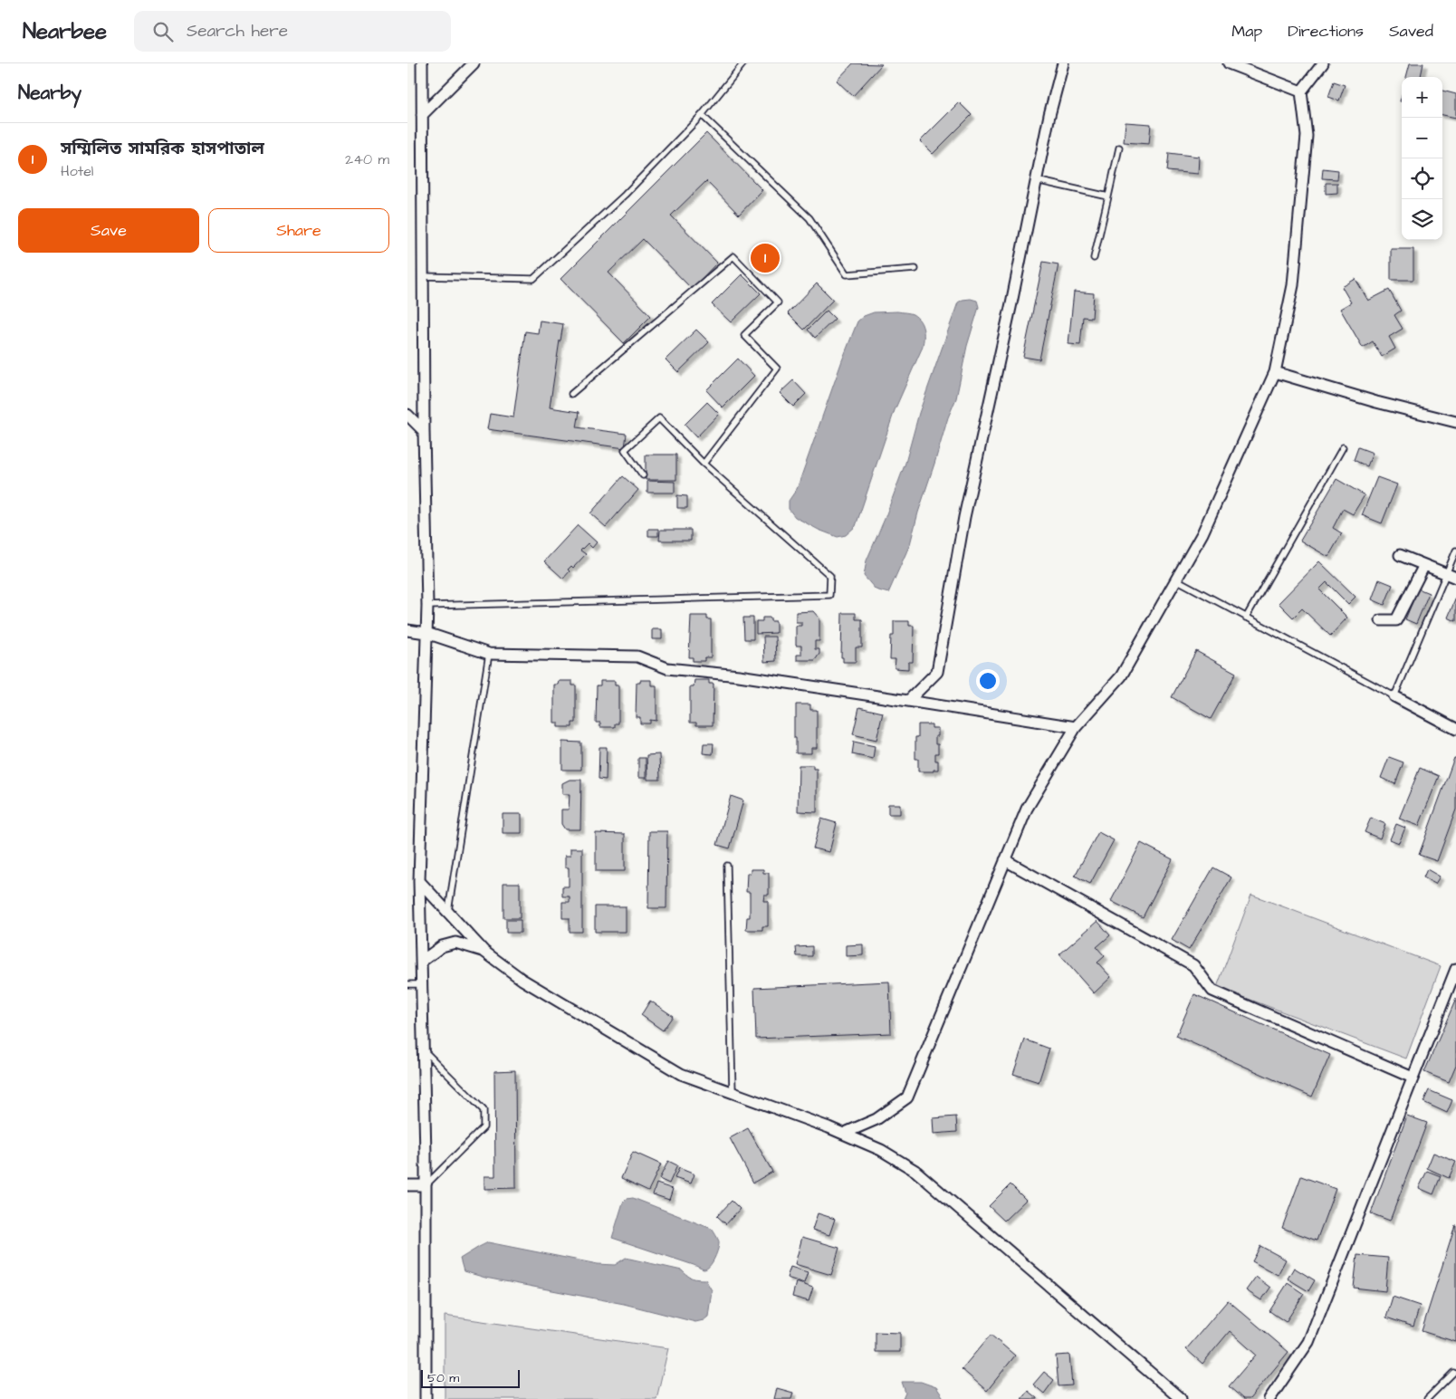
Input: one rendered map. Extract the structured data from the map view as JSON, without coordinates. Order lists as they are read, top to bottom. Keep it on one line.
{"scale_bar":"50 m","page":{"header":"Nearbee","search":"Search here","nav":["Map","Directions","Saved"],"heading":"Nearby","map_buttons":["+","−"],"list":[{"mark":"1","name":"সম্মিলিত সামরিক হাসপাতাল","note":"Hotel","value":"240 m"}],"buttons":["Save","Share"],"pins":"1","scale":"50 m"}}
